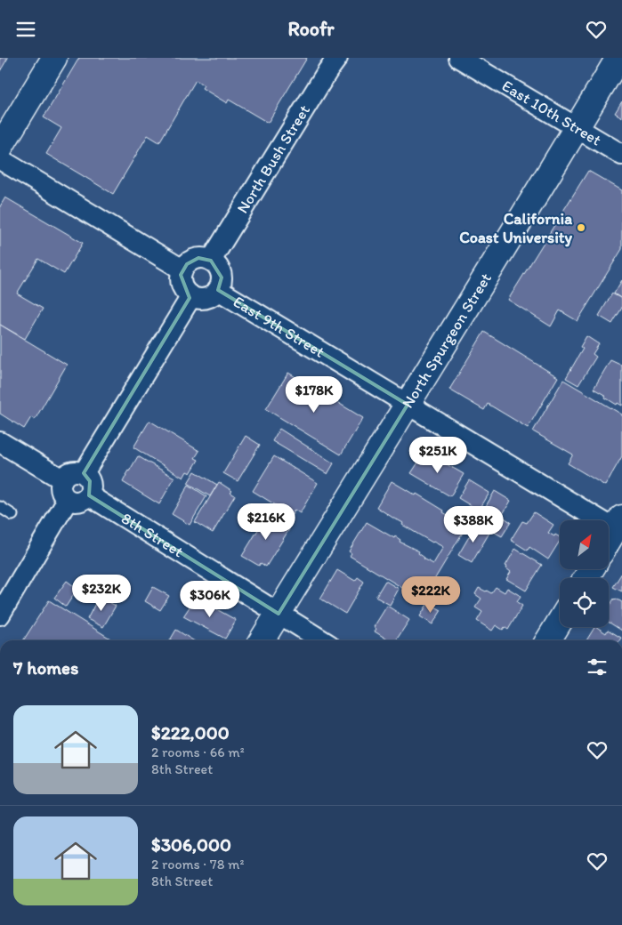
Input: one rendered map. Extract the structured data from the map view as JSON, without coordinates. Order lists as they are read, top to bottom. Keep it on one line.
{"streets":{"street":["East 10th Street","North Bush Street","East 9th Street","North Spurgeon Street","8th Street"]},"crossings":[["East 10th Street","North Spurgeon Street"],["North Bush Street","East 9th Street"],["East 9th Street","North Spurgeon Street"],["North Spurgeon Street","8th Street"]],"places":["California Coast University"],"north":"top right","page":{"header":"Roofr","price":["$178K","$251K","$216K","$388K","$232K","$222K","$306K"],"heading":"7 homes","list":[{"name":"$222,000","note":"2 rooms · 66 m² · 8th Street"},{"name":"$306,000","note":"2 rooms · 78 m² · 8th Street"}]}}
